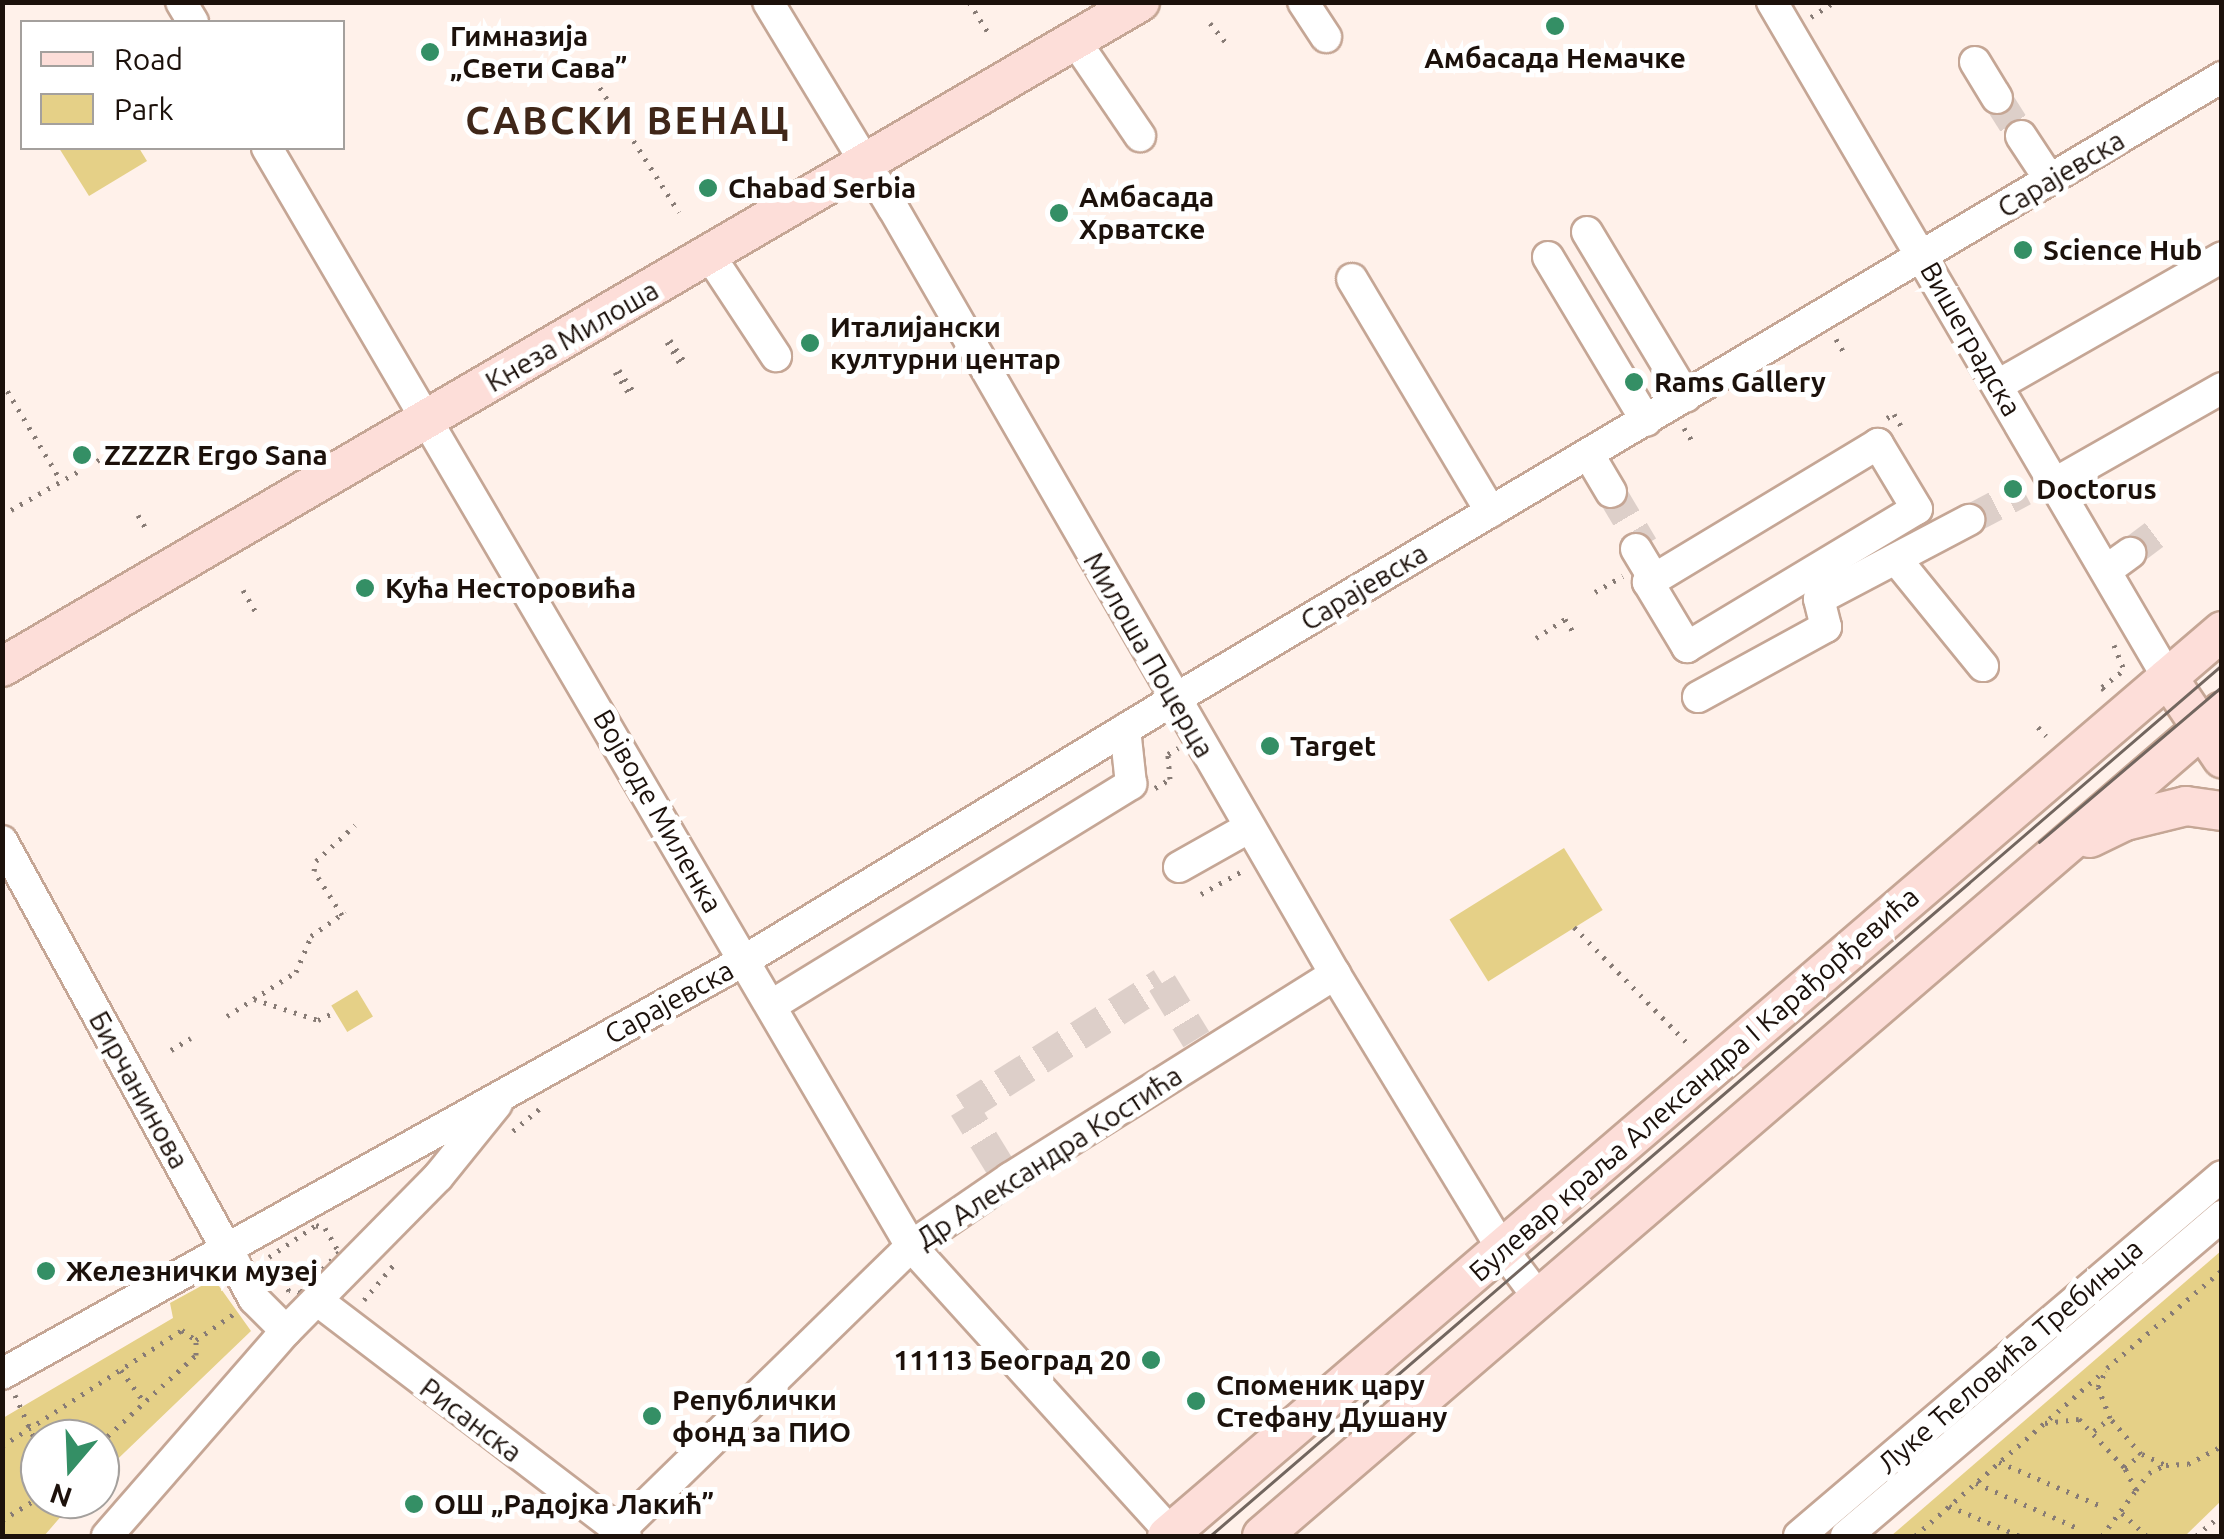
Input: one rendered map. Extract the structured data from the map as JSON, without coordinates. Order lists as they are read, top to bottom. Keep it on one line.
{"streets":{"main road":["Кнеза Милоша","Булевар краља Александра I Карађорђевића"],"street":["Сарајевска","Вишеградска","Милоша Поцерца","Војводе Миленка","Бирчанинова","Др Александра Костића","Луке Ћеловића Требињца","Рисанска"]},"crossings":[["Сарајевска","Вишеградска"],["Сарајевска","Милоша Поцерца"],["Сарајевска","Војводе Миленка"],["Сарајевска","Бирчанинова"],["Сарајевска","Рисанска"],["Кнеза Милоша","Милоша Поцерца"],["Кнеза Милоша","Војводе Миленка"],["Вишеградска","Булевар краља Александра I Карађорђевића"],["Милоша Поцерца","Булевар краља Александра I Карађорђевића"],["Милоша Поцерца","Др Александра Костића"],["Војводе Миленка","Булевар краља Александра I Карађорђевића"],["Војводе Миленка","Др Александра Костића"],["Др Александра Костића","Рисанска"]],"districts":["САВСКИ ВЕНАЦ"],"places":["Амбасада Немачке","Гимназија „Свети Сава”","Chabad Serbia","Амбасада Хрватске","Science Hub","Италијански културни центар","Rams Gallery","ZZZZR Ergo Sana","Doctorus","Кућа Несторовића","Target","Железнички музеј","11113 Београд 20","Споменик цару Стефану Душану","Републички фонд за ПИО","ОШ „Радојка Лакић”"],"legend":["Road","Park"],"north":"bottom"}
